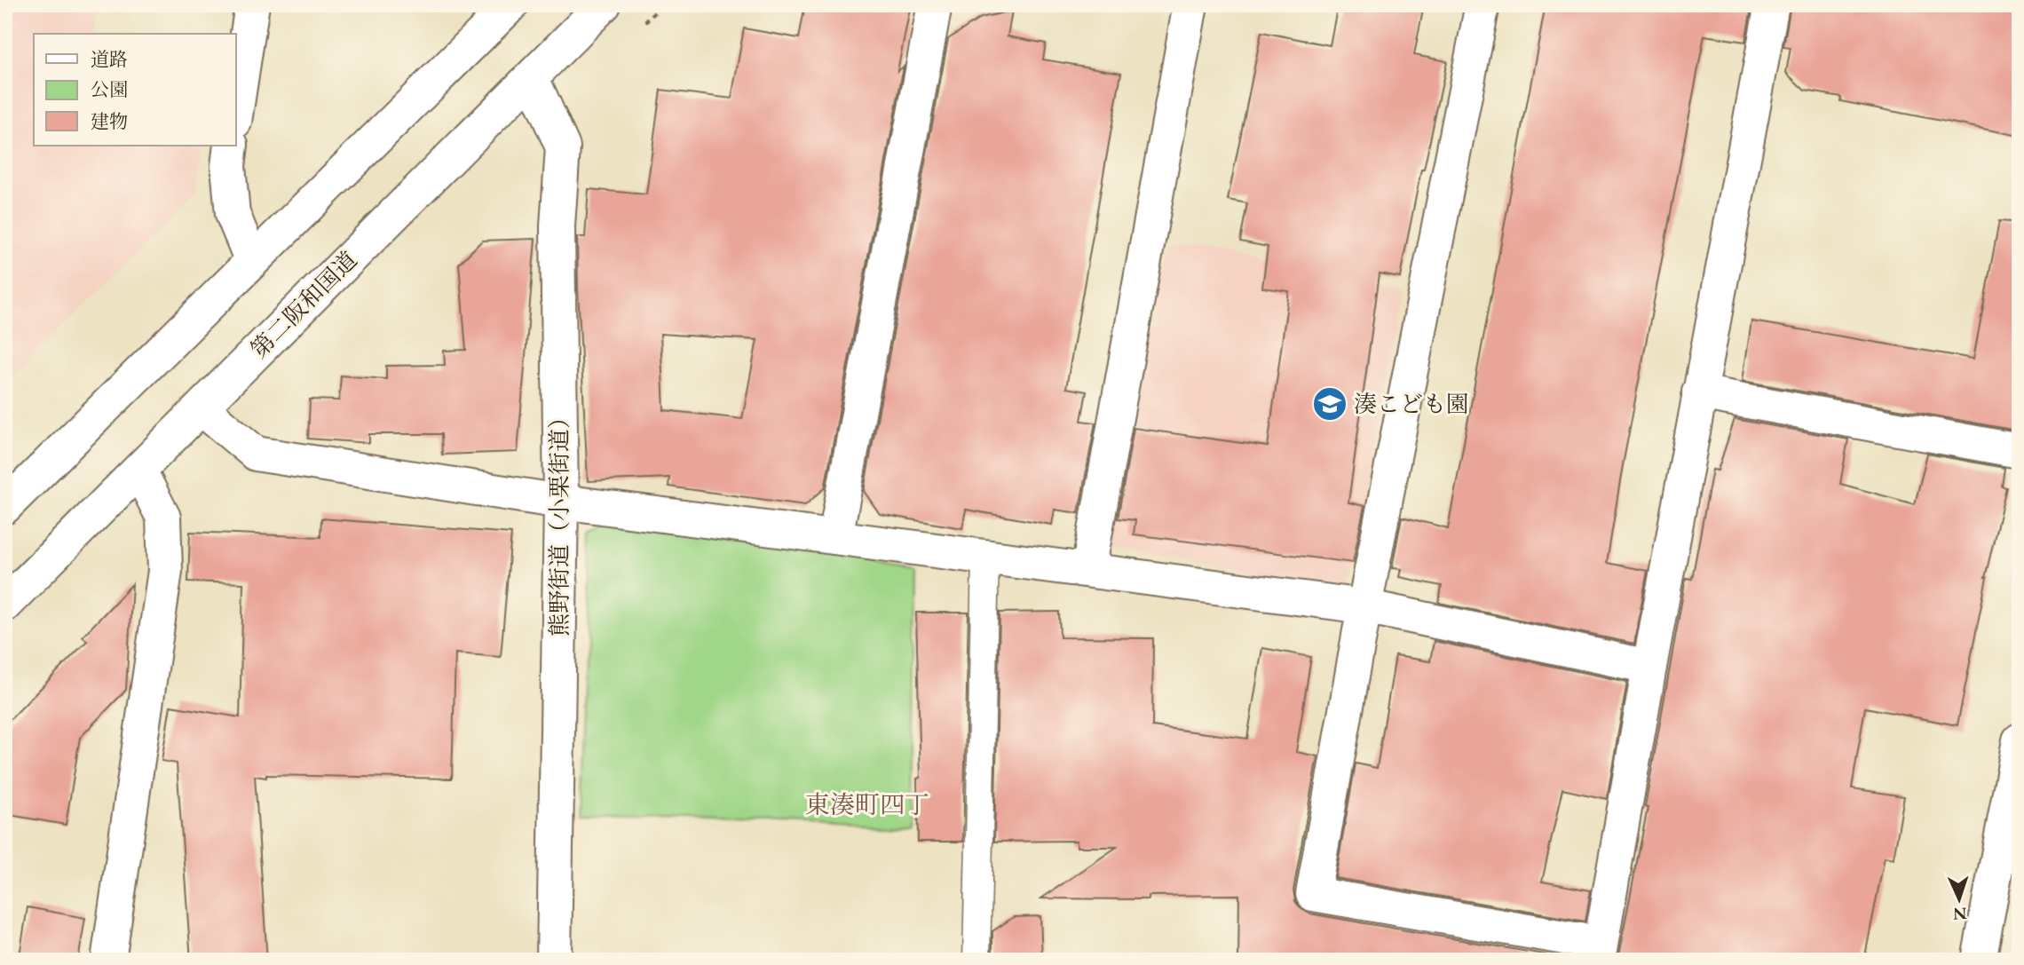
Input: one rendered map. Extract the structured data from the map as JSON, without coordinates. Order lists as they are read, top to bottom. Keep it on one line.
{"streets":{"main road":["第二阪和国道","熊野街道（小栗街道）"]},"districts":["東湊町四丁"],"places":{"school or university":["湊こども園"]},"legend":["道路","公園","建物"],"north":"bottom"}
